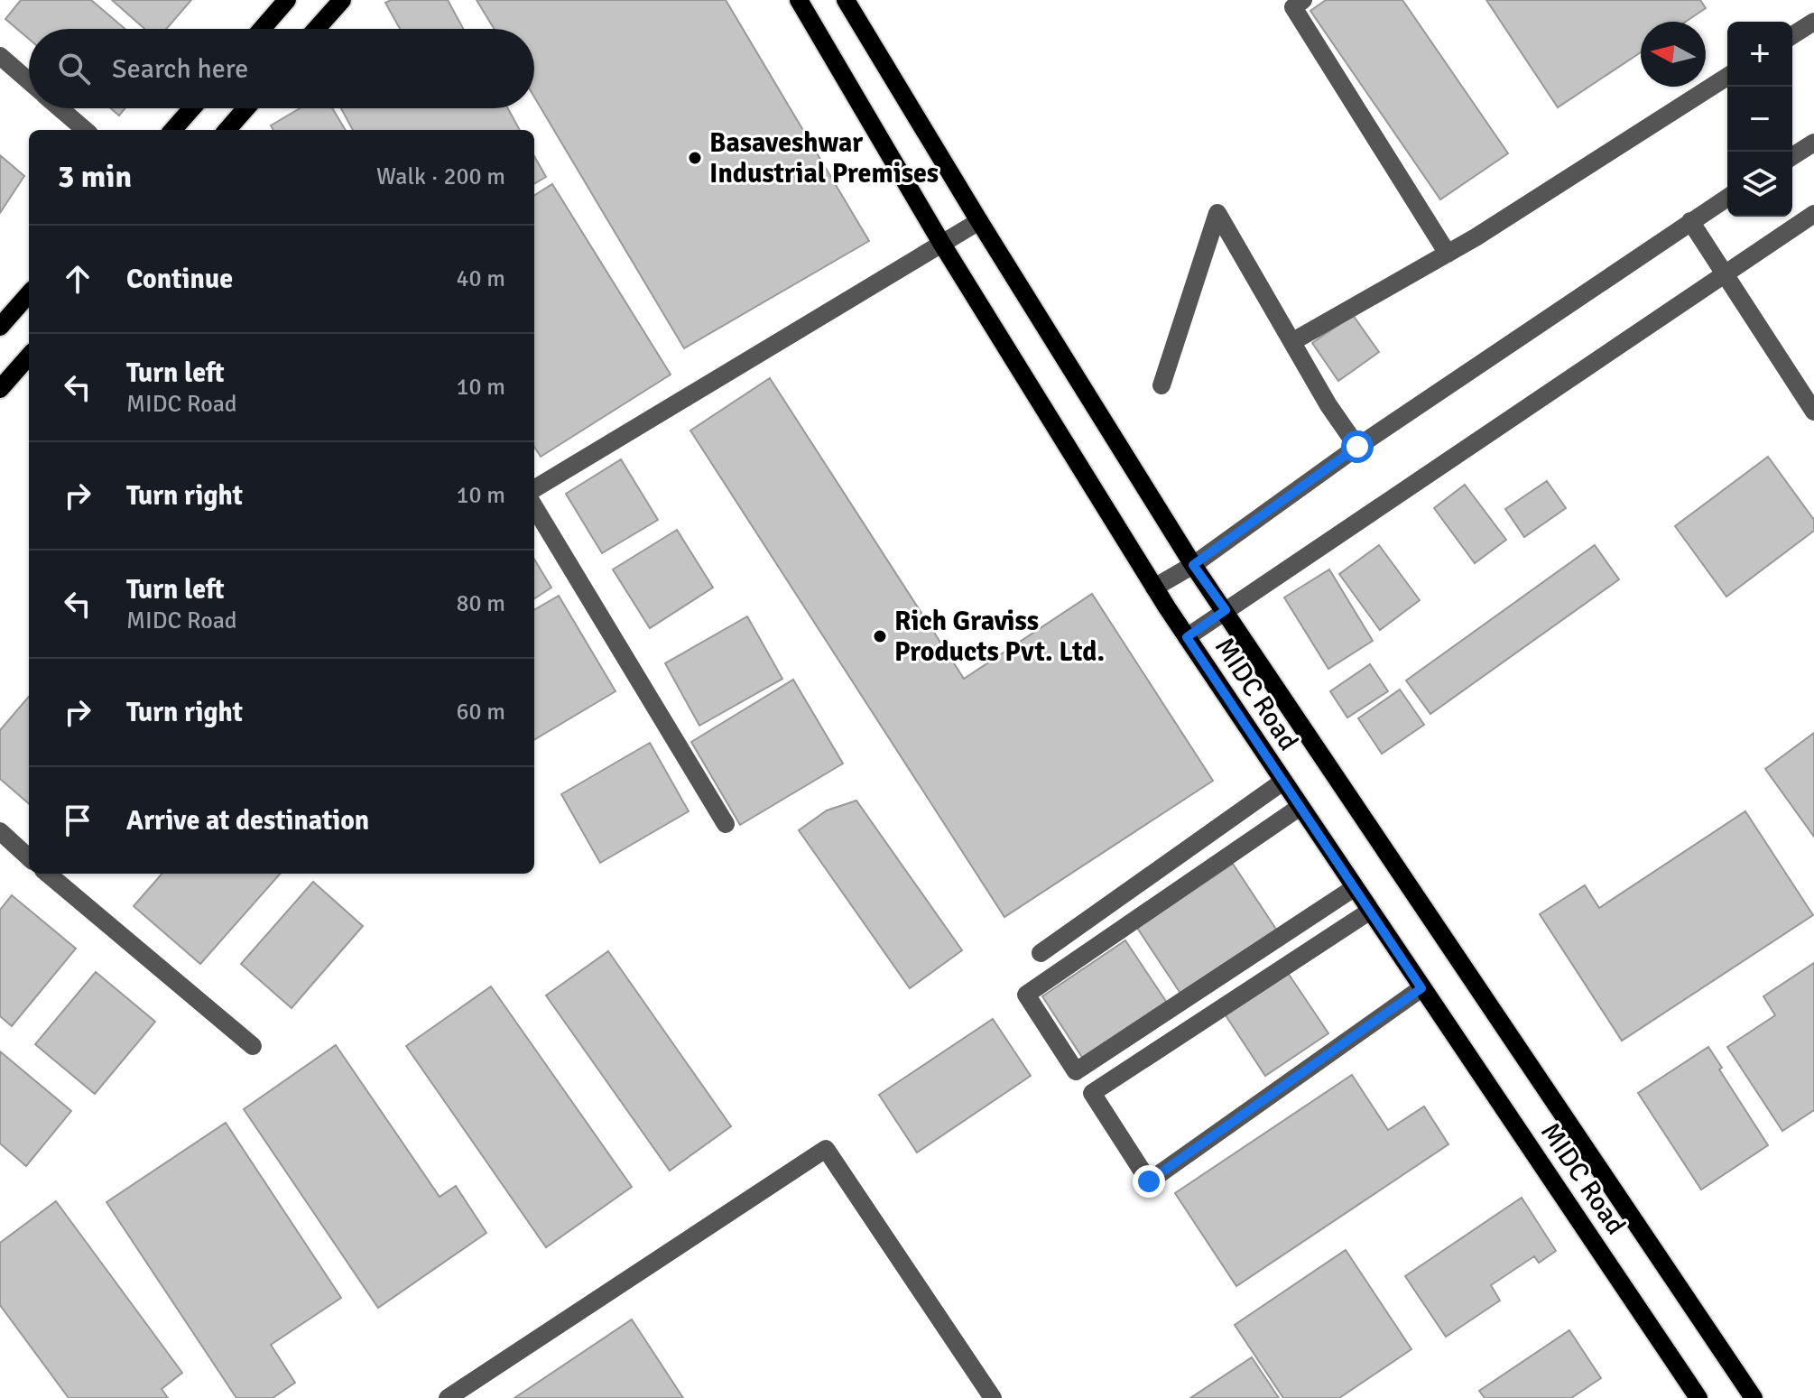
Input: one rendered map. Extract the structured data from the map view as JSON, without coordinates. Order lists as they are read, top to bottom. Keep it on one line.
{"streets":{"main road":["MIDC Road"]},"places":["Basaveshwar Industrial Premises","Rich Graviss Products Pvt. Ltd."],"north":"left","page":{"map_buttons":["+","−"],"search":"Search here","heading":["3 min","Walk · 200 m"],"list":[["Continue","40 m"],["Turn left","MIDC Road","10 m"],["Turn right","10 m"],["Turn left","MIDC Road","80 m"],["Turn right","60 m"],"Arrive at destination"]}}
